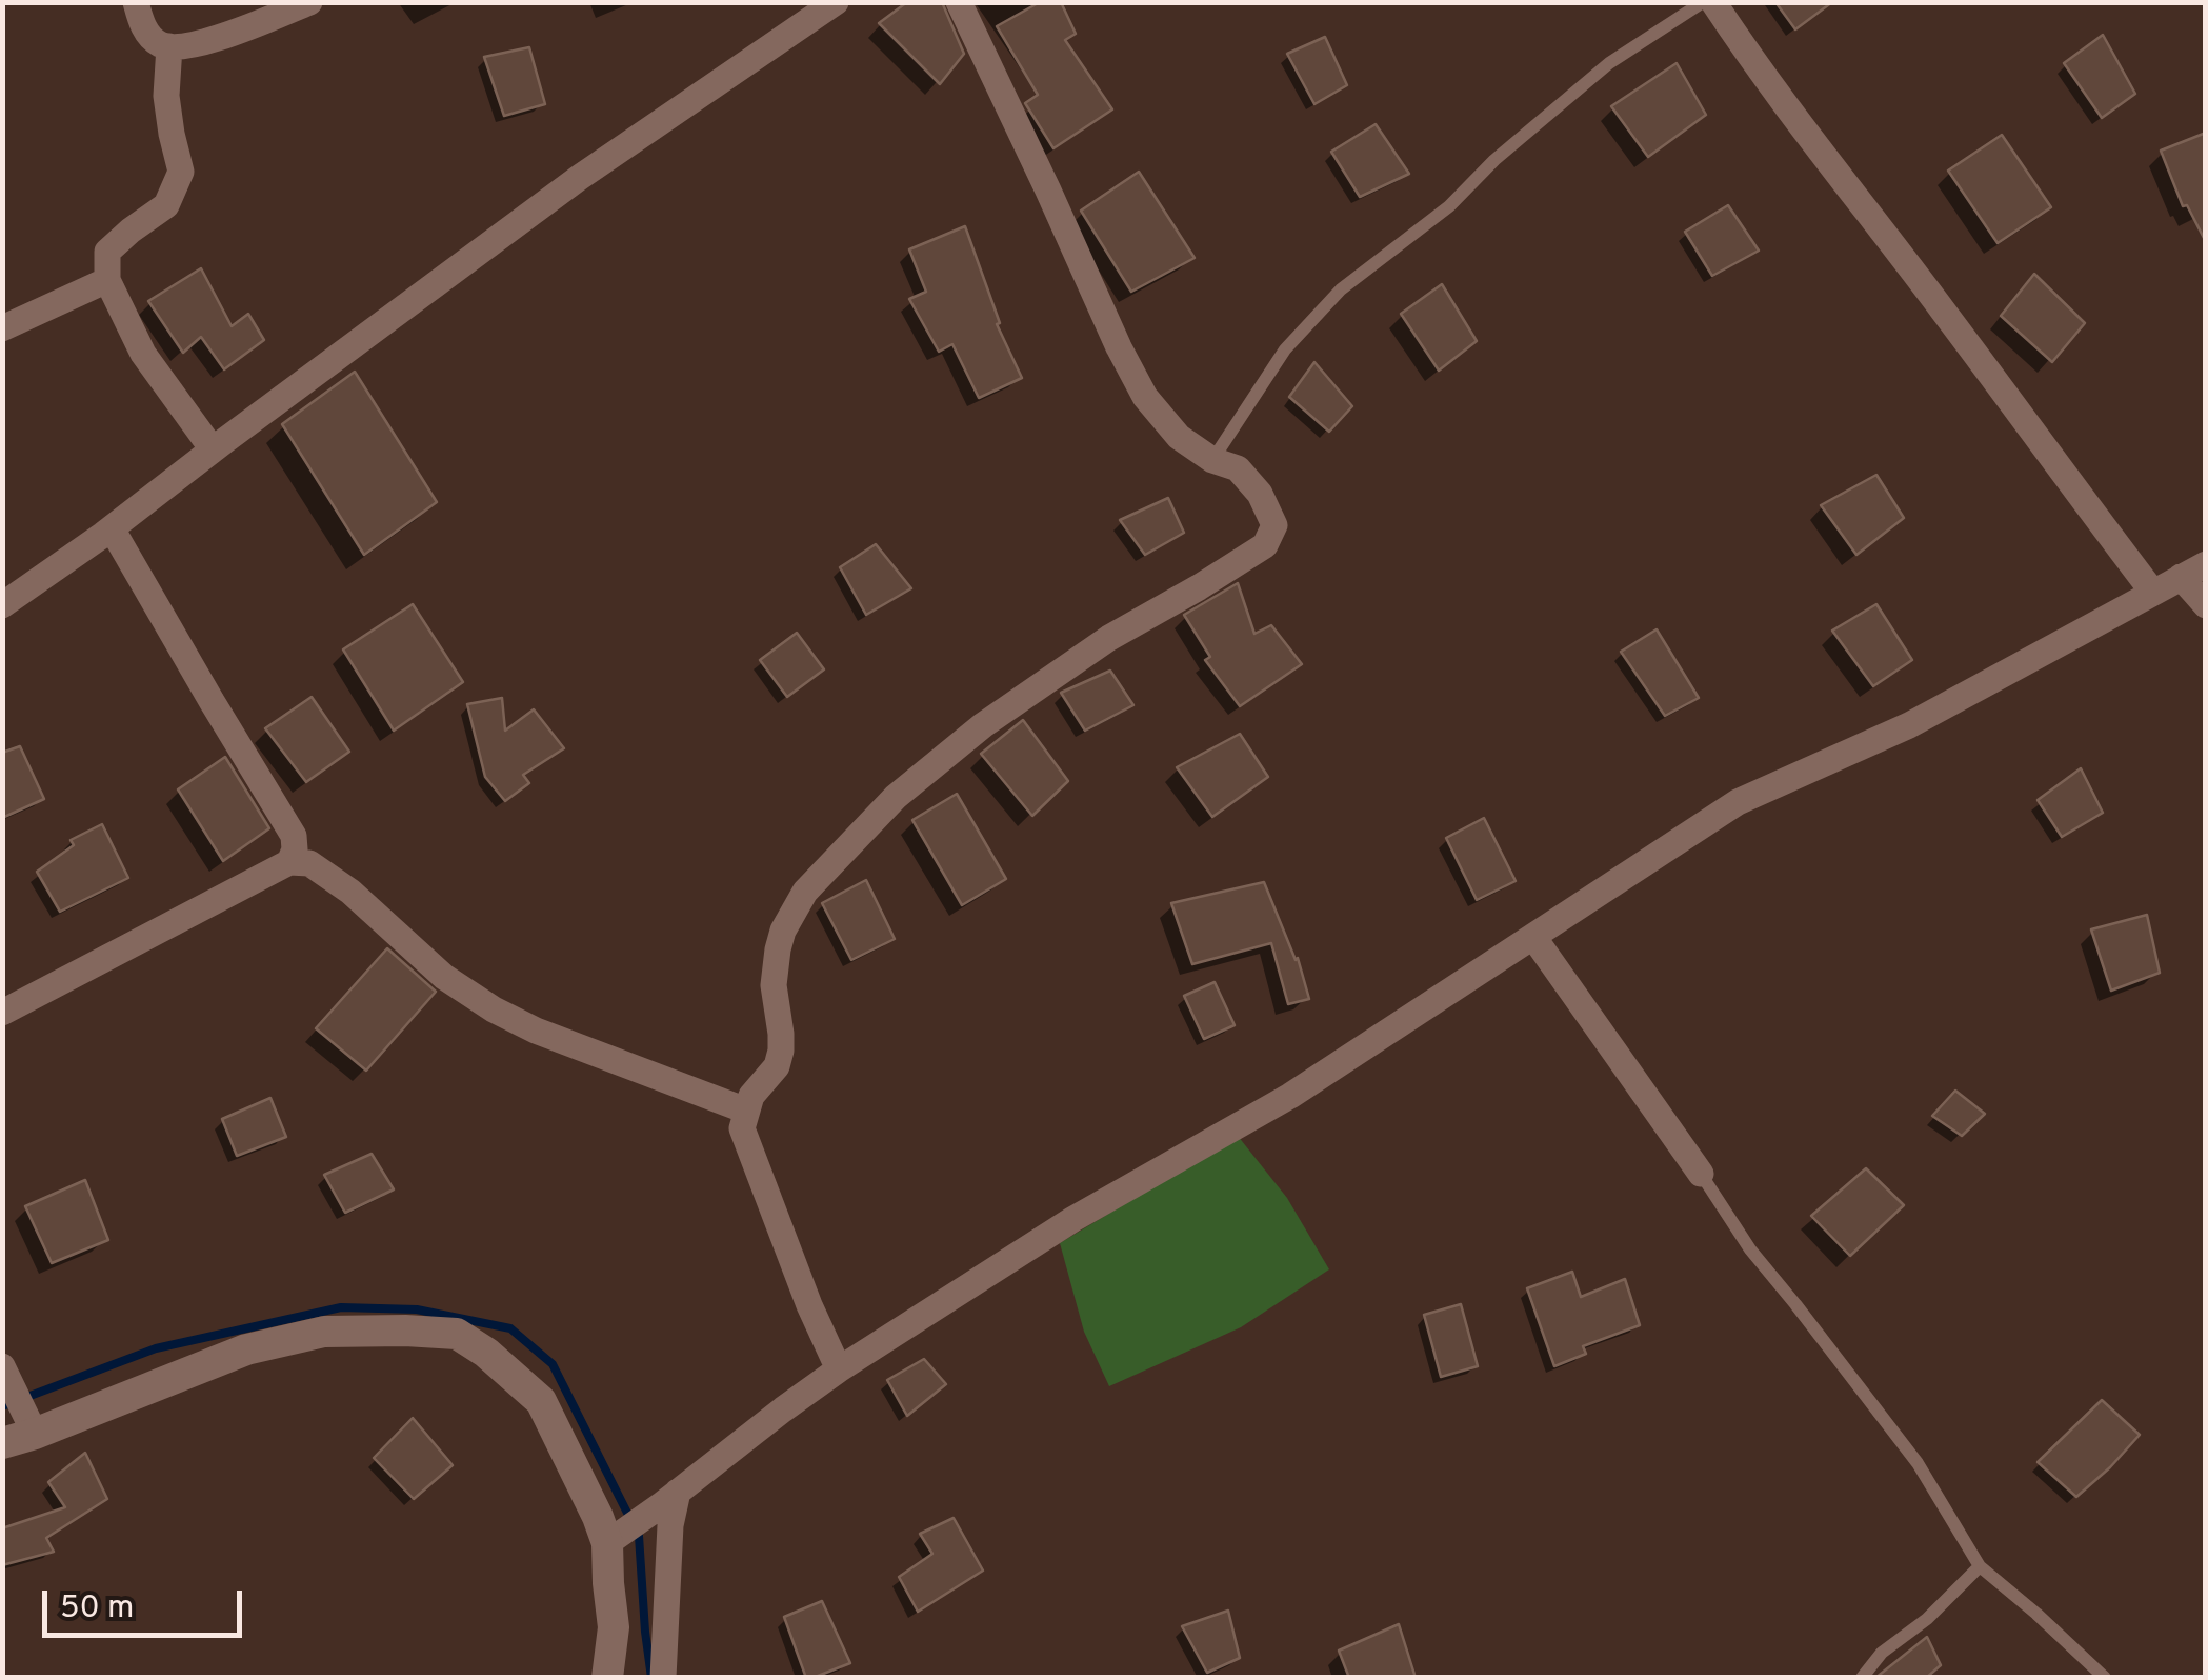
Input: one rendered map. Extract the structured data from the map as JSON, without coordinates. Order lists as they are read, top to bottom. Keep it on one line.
{"scale_bar":"50 m"}
